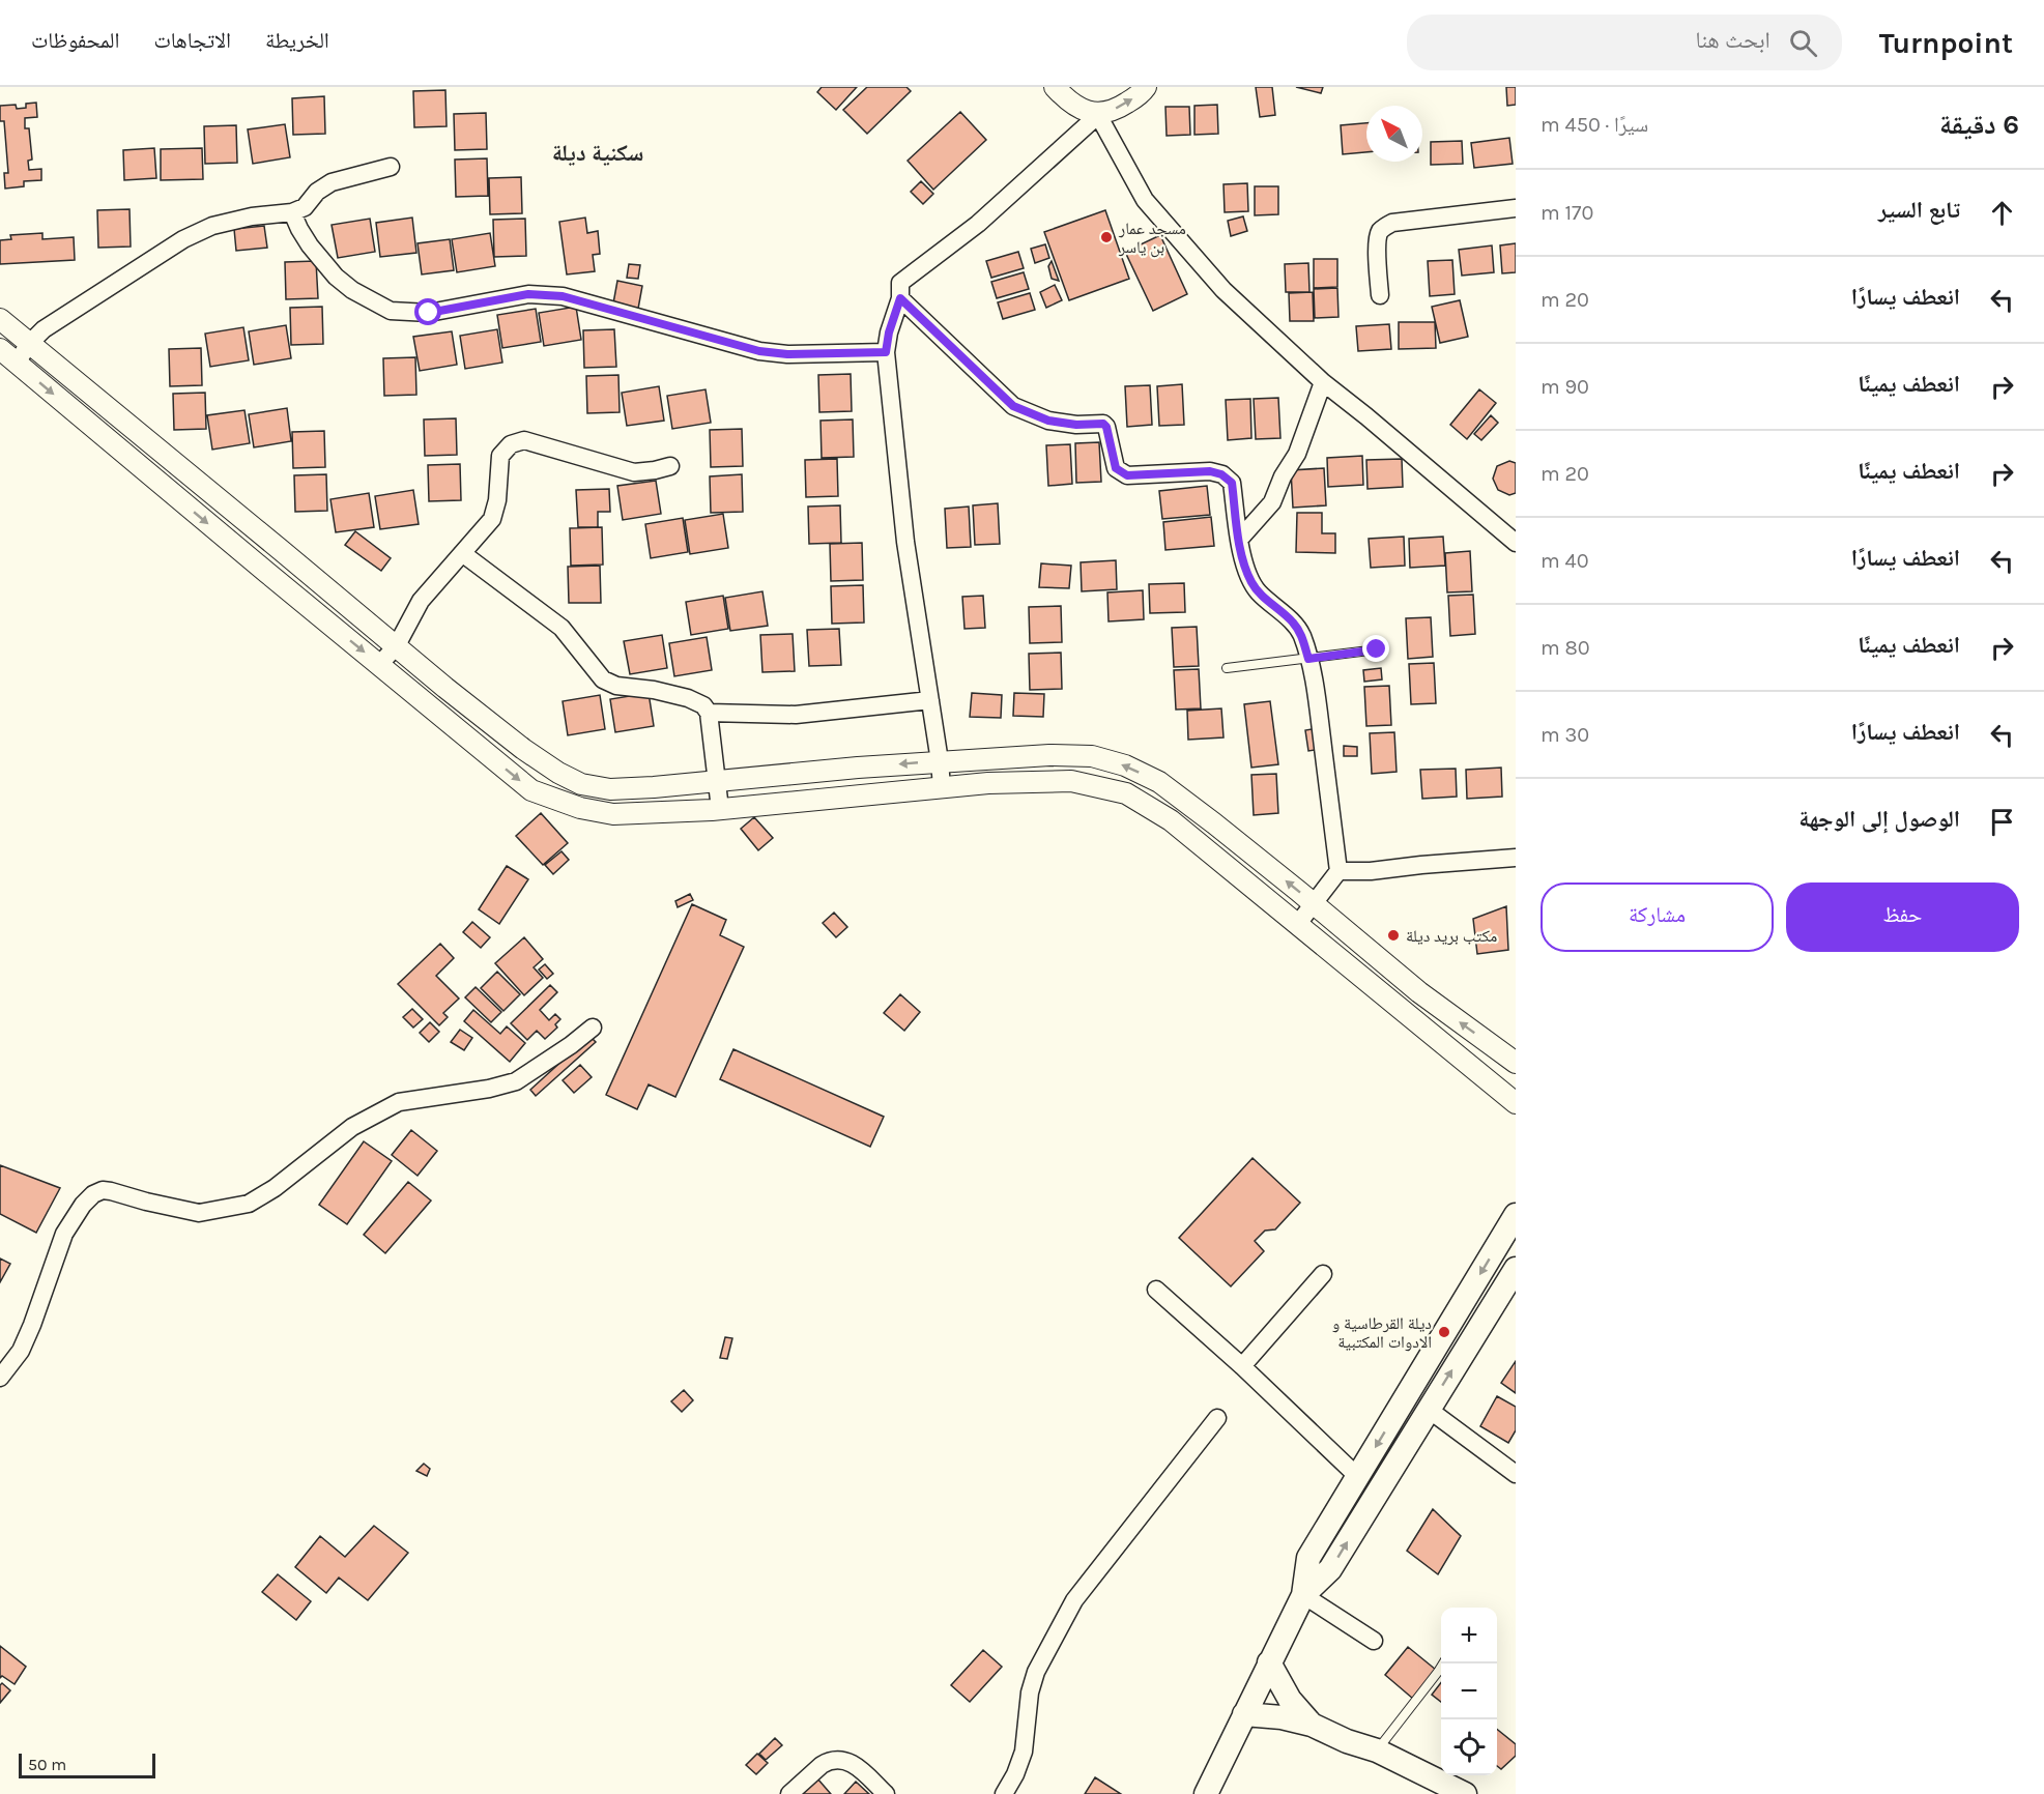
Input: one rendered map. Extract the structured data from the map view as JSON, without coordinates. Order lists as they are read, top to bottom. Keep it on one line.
{"districts":["سكنية ديلة"],"places":["مسجد عمار بن ياسر","مكتب بريد ديلة","ديلة القرطاسية و الادوات المكتبية"],"scale_bar":"50 m","north":"top left","page":{"header":"Turnpoint","search":"ابحث هنا","nav":["الخريطة","الاتجاهات","المحفوظات"],"heading":["6 دقيقة","سيرًا · 450 m"],"list":[["تابع السير","170 m"],["انعطف يسارًا","20 m"],["انعطف يمينًا","90 m"],["انعطف يمينًا","20 m"],["انعطف يسارًا","40 m"],["انعطف يمينًا","80 m"],["انعطف يسارًا","30 m"],"الوصول إلى الوجهة"],"buttons":["حفظ","مشاركة"],"map_buttons":["+","−"],"scale":"50 m"}}
